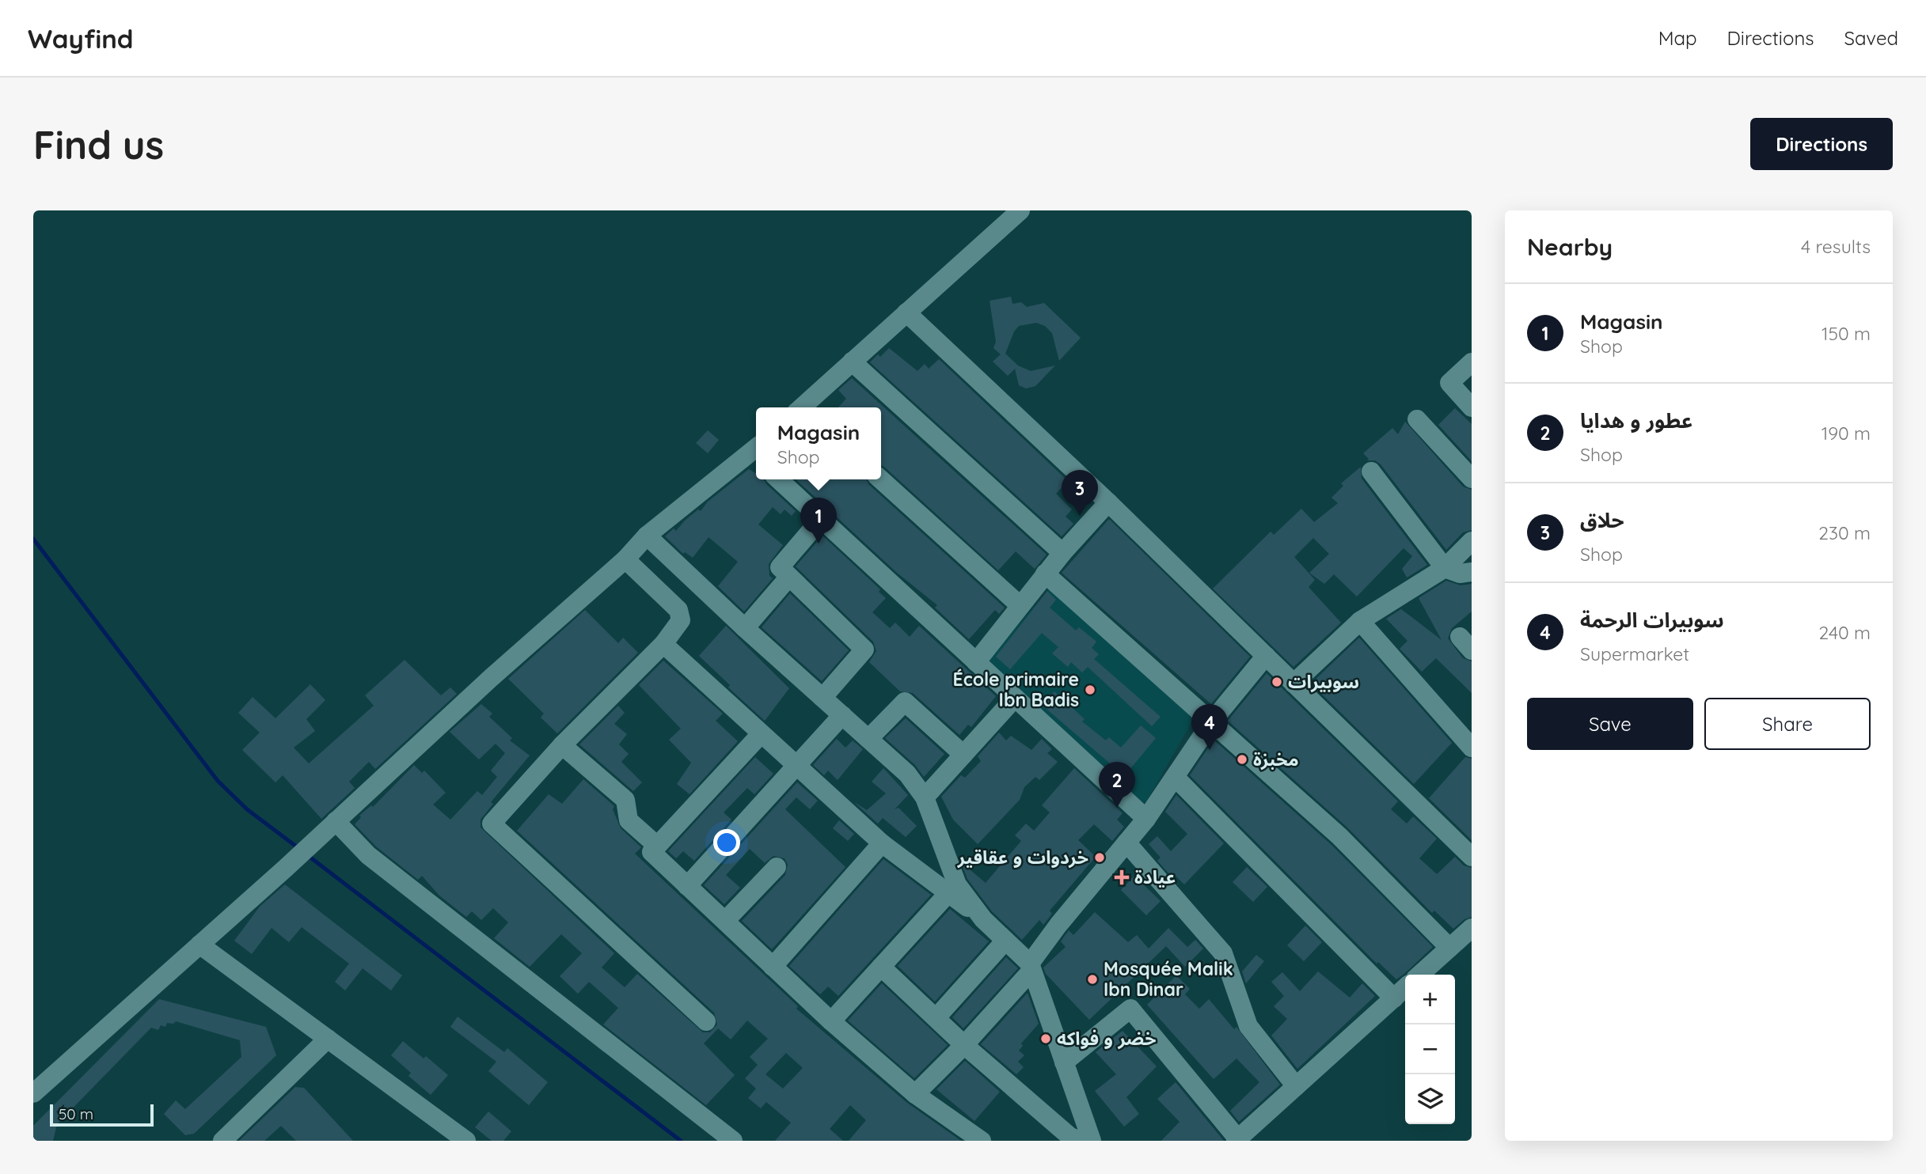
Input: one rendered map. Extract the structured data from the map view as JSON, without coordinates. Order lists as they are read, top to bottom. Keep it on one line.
{"places":{"other":["سوبيرات","École primaire Ibn Badis","مخبزة","خردوات و عقاقير","Mosquée Malik Ibn Dinar","خضر و فواكه"],"health":["عيادة"]},"scale_bar":"50 m","page":{"header":"Wayfind","nav":["Map","Directions","Saved"],"buttons":["Directions",["Save","Share"]],"title":"Find us","heading":["Nearby","4 results"],"list":[{"mark":"1","name":"Magasin","note":"Shop","value":"150 m"},{"mark":"2","name":"عطور و هدايا","note":"Shop","value":"190 m"},{"mark":"3","name":"حلاق","note":"Shop","value":"230 m"},{"mark":"4","name":"سوبيرات الرحمة","note":"Supermarket","value":"240 m"}],"popup":["Magasin","Shop"],"pins":["3","1","4","2"],"map_buttons":["+","−"],"scale":"50 m"}}
